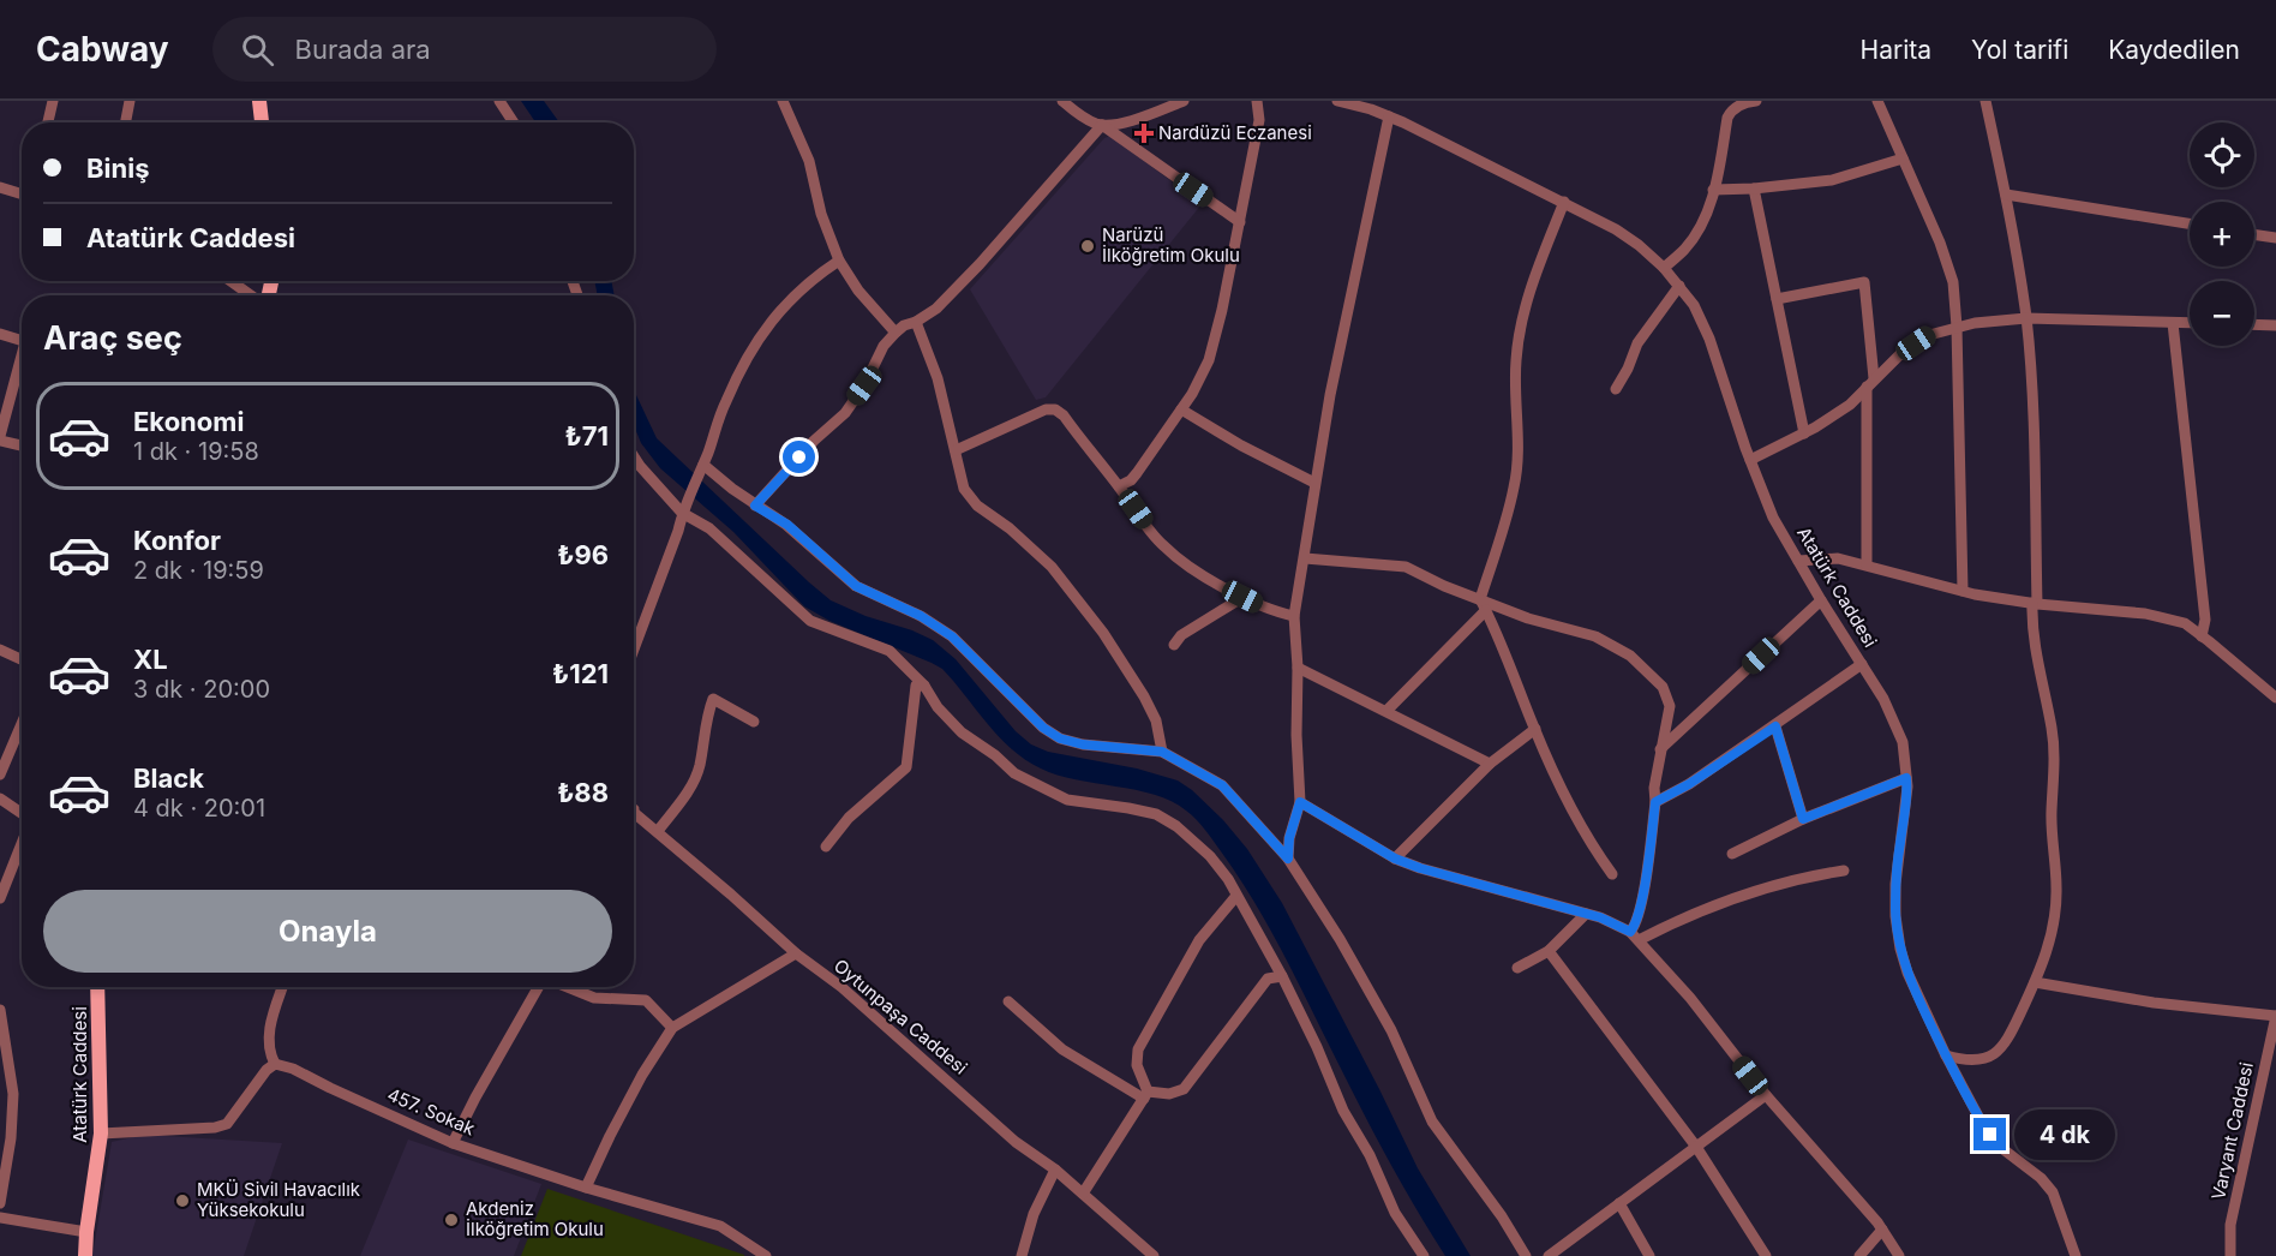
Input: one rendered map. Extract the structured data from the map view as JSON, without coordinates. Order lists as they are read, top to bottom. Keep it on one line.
{"streets":{"main road":["Atatürk Caddesi"],"street":["Oytunpaşa Caddesi","457. Sokak","Varyant Caddesi"]},"places":{"health":["Nardüzü Eczanesi"],"other":["Narüzü İlköğretim Okulu","MKÜ Sivil Havacılık Yüksekokulu","Akdeniz İlköğretim Okulu"]},"page":{"header":"Cabway","search":"Burada ara","nav":["Harita","Yol tarifi","Kaydedilen"],"map_buttons":["+","−"],"banner":["Biniş","Atatürk Caddesi"],"heading":"Araç seç","list":[{"name":"Ekonomi","note":"1 dk · 19:58","value":"₺71"},{"name":"Konfor","note":"2 dk · 19:59","value":"₺96"},{"name":"XL","note":"3 dk · 20:00","value":"₺121"},{"name":"Black","note":"4 dk · 20:01","value":"₺88"}],"buttons":"Onayla","bubble":"4 dk"}}
